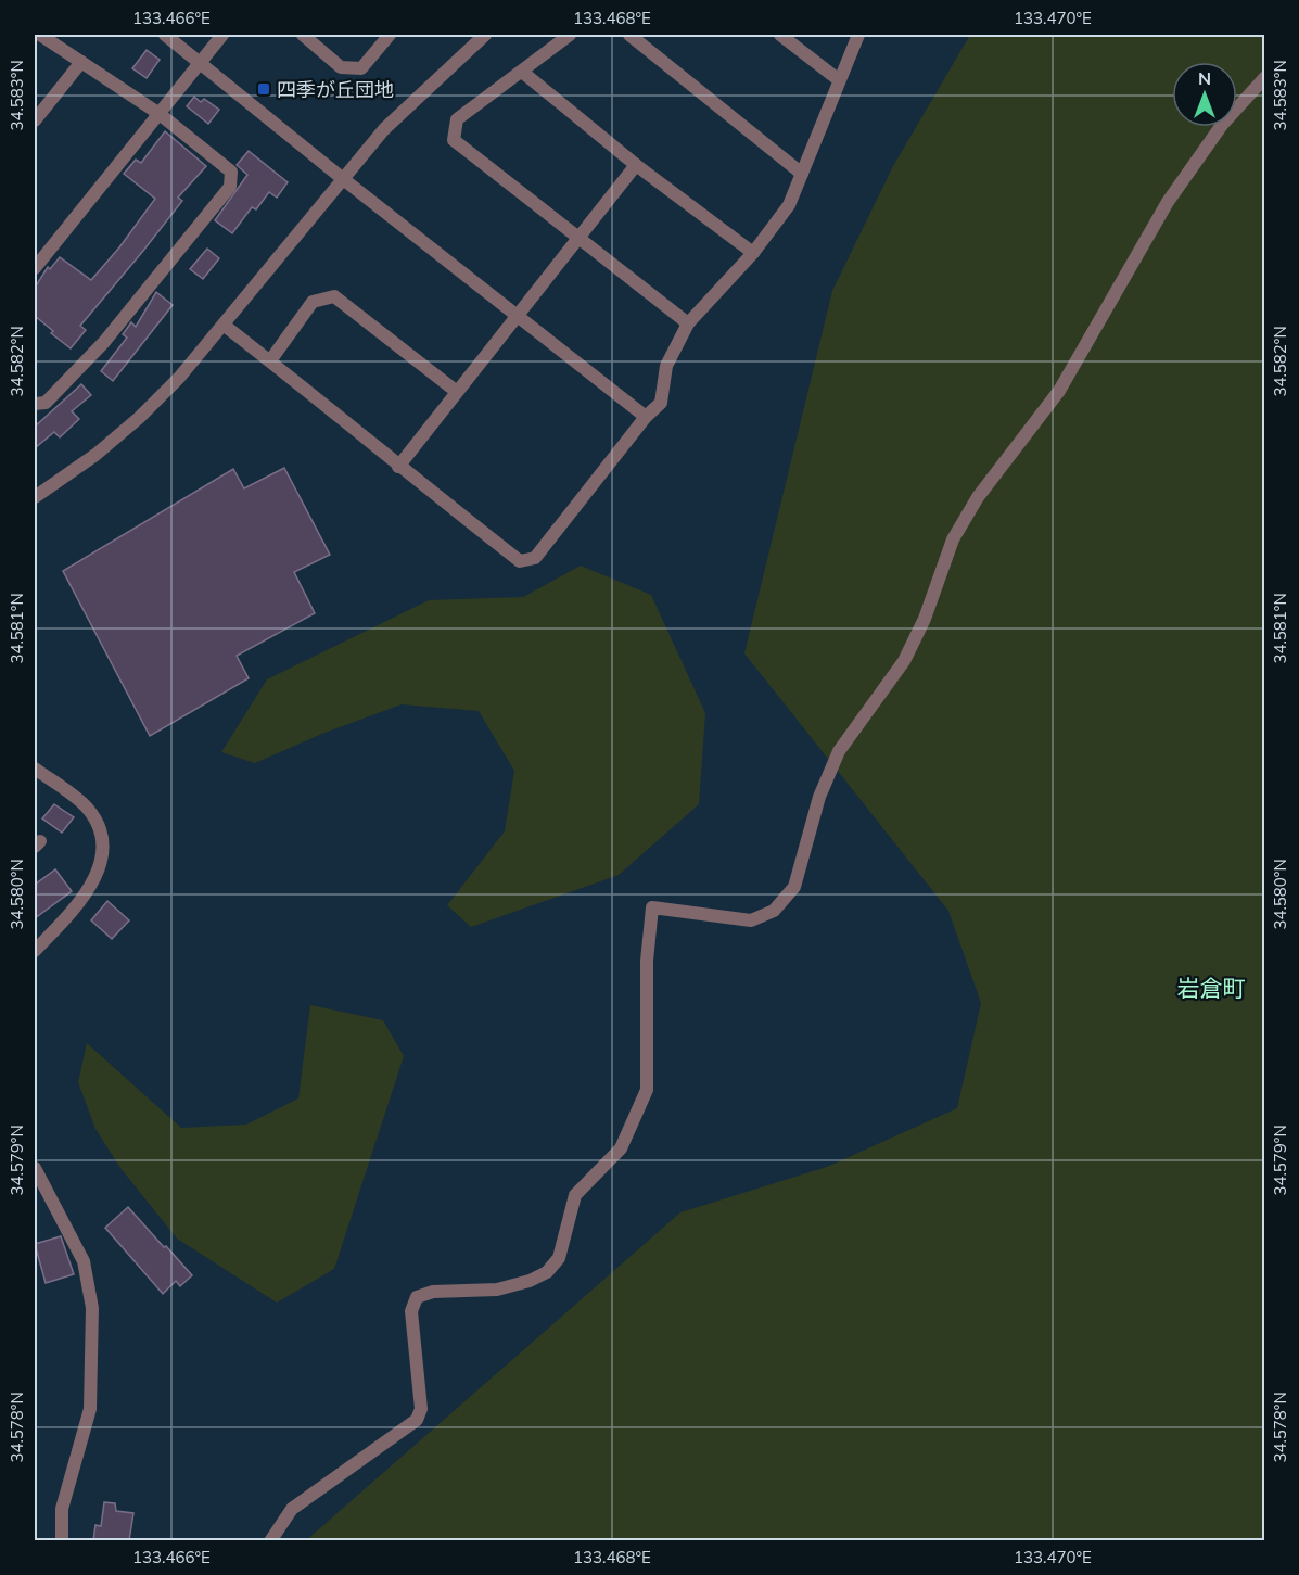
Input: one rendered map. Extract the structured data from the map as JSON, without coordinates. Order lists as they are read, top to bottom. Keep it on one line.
{"districts":["岩倉町"],"places":{"transit":["四季が丘団地"]},"north":"top","coordinates":["133.466°E","133.468°E","133.470°E","34.583°N","34.582°N","34.581°N","34.580°N","34.579°N","34.578°N"]}
